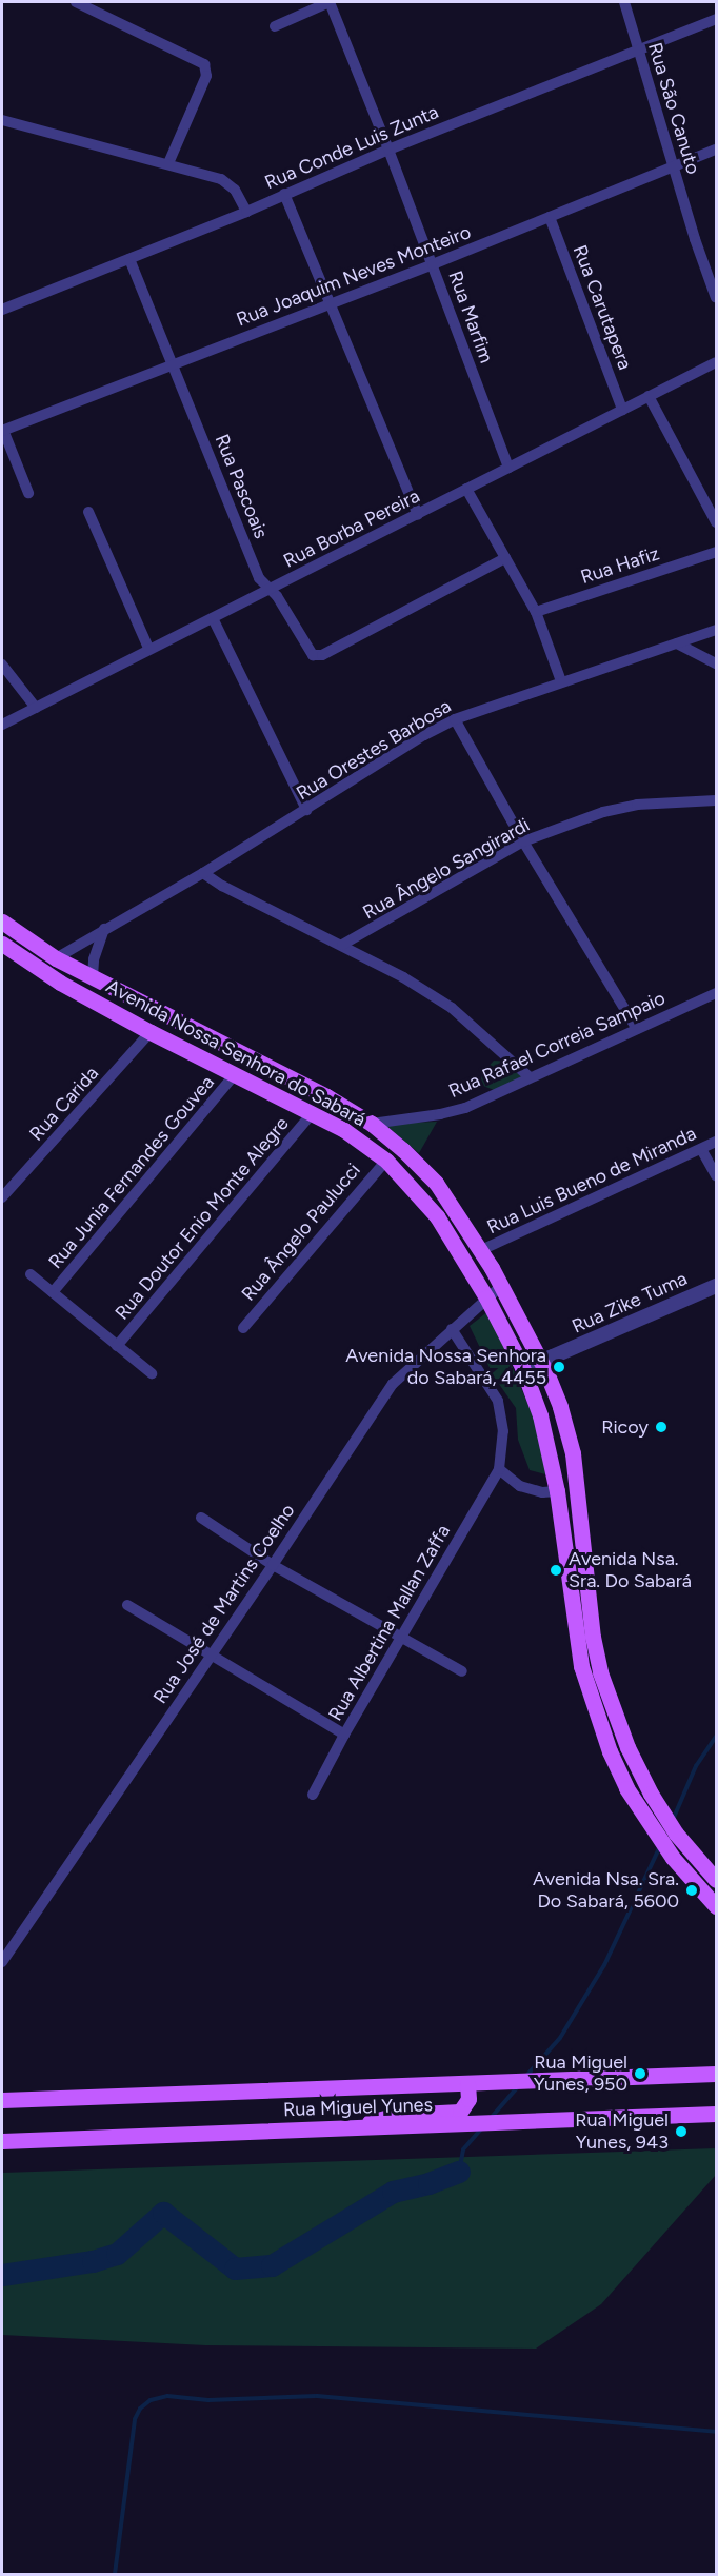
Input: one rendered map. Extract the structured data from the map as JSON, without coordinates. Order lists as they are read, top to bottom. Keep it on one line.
{"streets":{"main road":["Avenida Nossa Senhora do Sabará","Rua Miguel Yunes"],"street":["Rua São Canuto","Rua Conde Luis Zunta","Rua Joaquim Neves Monteiro","Rua Carutapera","Rua Marfim","Rua Pascoais","Rua Borba Pereira","Rua Hafiz","Rua Orestes Barbosa","Rua Ângelo Sangirardi","Rua Rafael Correia Sampaio","Rua Carida","Rua Junia Fernandes Gouvea","Rua Luis Bueno de Miranda","Rua Doutor Enio Monte Alegre","Rua Ângelo Paulucci","Rua Zike Tuma","Rua José de Martins Coelho","Rua Albertina Mallan Zaffa"]},"crossings":[["Rua São Canuto","Rua Conde Luis Zunta"],["Rua São Canuto","Rua Joaquim Neves Monteiro"],["Rua Conde Luis Zunta","Rua Marfim"],["Rua Conde Luis Zunta","Rua Pascoais"],["Rua Joaquim Neves Monteiro","Rua Carutapera"],["Rua Joaquim Neves Monteiro","Rua Marfim"],["Rua Joaquim Neves Monteiro","Rua Pascoais"],["Rua Carutapera","Rua Borba Pereira"],["Rua Marfim","Rua Borba Pereira"],["Rua Pascoais","Rua Borba Pereira"],["Rua Orestes Barbosa","Avenida Nossa Senhora do Sabará"],["Rua Rafael Correia Sampaio","Avenida Nossa Senhora do Sabará"],["Avenida Nossa Senhora do Sabará","Rua Carida"],["Avenida Nossa Senhora do Sabará","Rua Junia Fernandes Gouvea"],["Avenida Nossa Senhora do Sabará","Rua Luis Bueno de Miranda"],["Avenida Nossa Senhora do Sabará","Rua Doutor Enio Monte Alegre"],["Avenida Nossa Senhora do Sabará","Rua Ângelo Paulucci"],["Avenida Nossa Senhora do Sabará","Rua Zike Tuma"],["Avenida Nossa Senhora do Sabará","Rua José de Martins Coelho"]],"places":["Avenida Nossa Senhora do Sabará, 4455","Ricoy","Avenida Nsa. Sra. Do Sabará","Avenida Nsa. Sra. Do Sabará, 5600","Rua Miguel Yunes, 950","Rua Miguel Yunes, 943"]}
